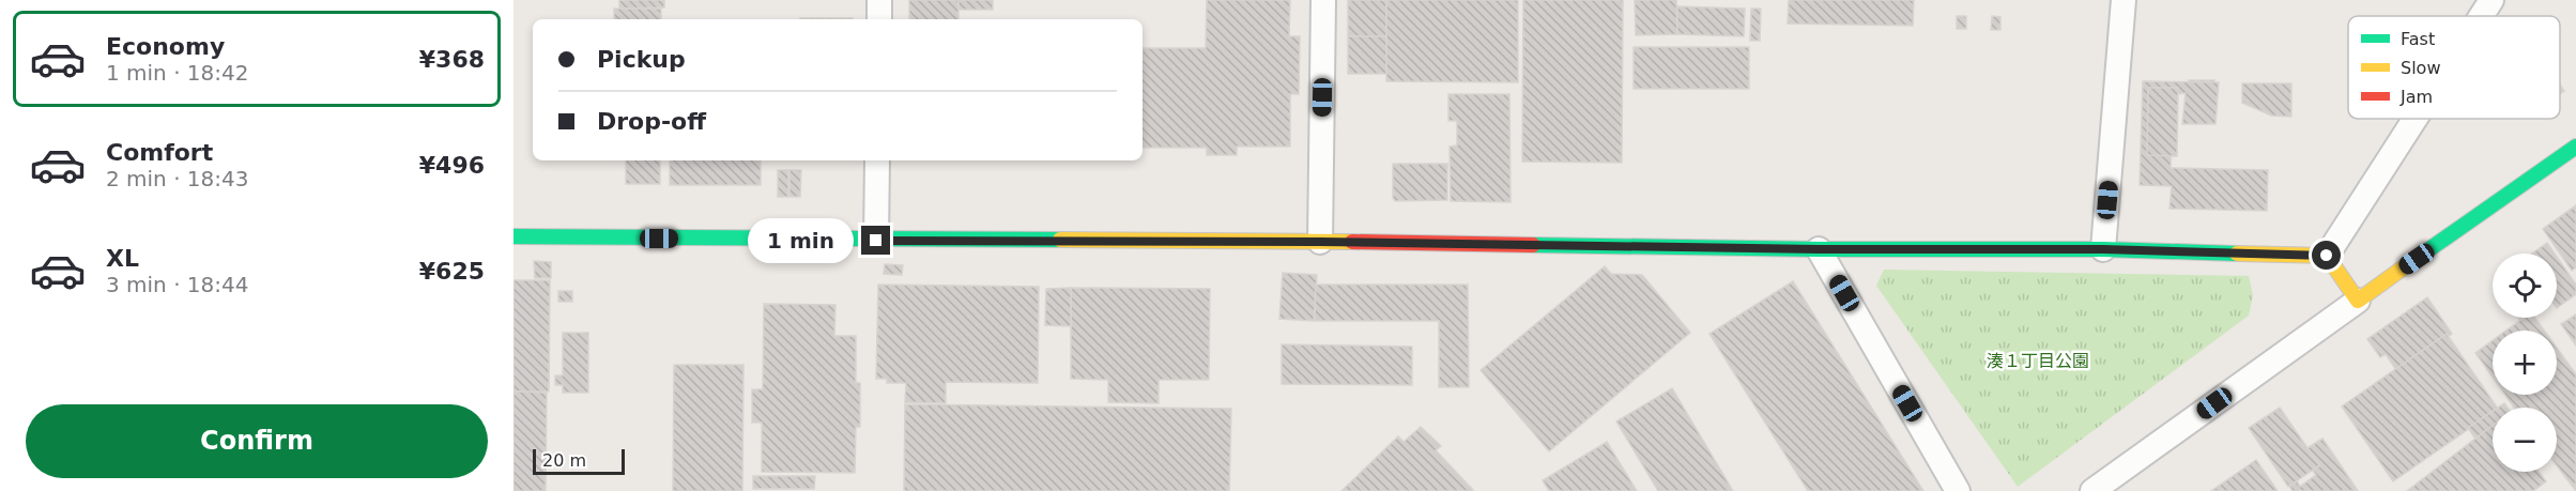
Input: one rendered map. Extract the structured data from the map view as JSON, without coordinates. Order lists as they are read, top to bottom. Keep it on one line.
{"parks":["湊１丁目公園"],"legend":["Fast","Slow","Jam"],"scale_bar":"20 m","page":{"list":[{"name":"Economy","note":"1 min · 18:42","value":"¥368"},{"name":"Comfort","note":"2 min · 18:43","value":"¥496"},{"name":"XL","note":"3 min · 18:44","value":"¥625"}],"banner":["Pickup","Drop-off"],"bubble":"1 min","map_buttons":["+","−"],"buttons":"Confirm","scale":"20 m"}}
